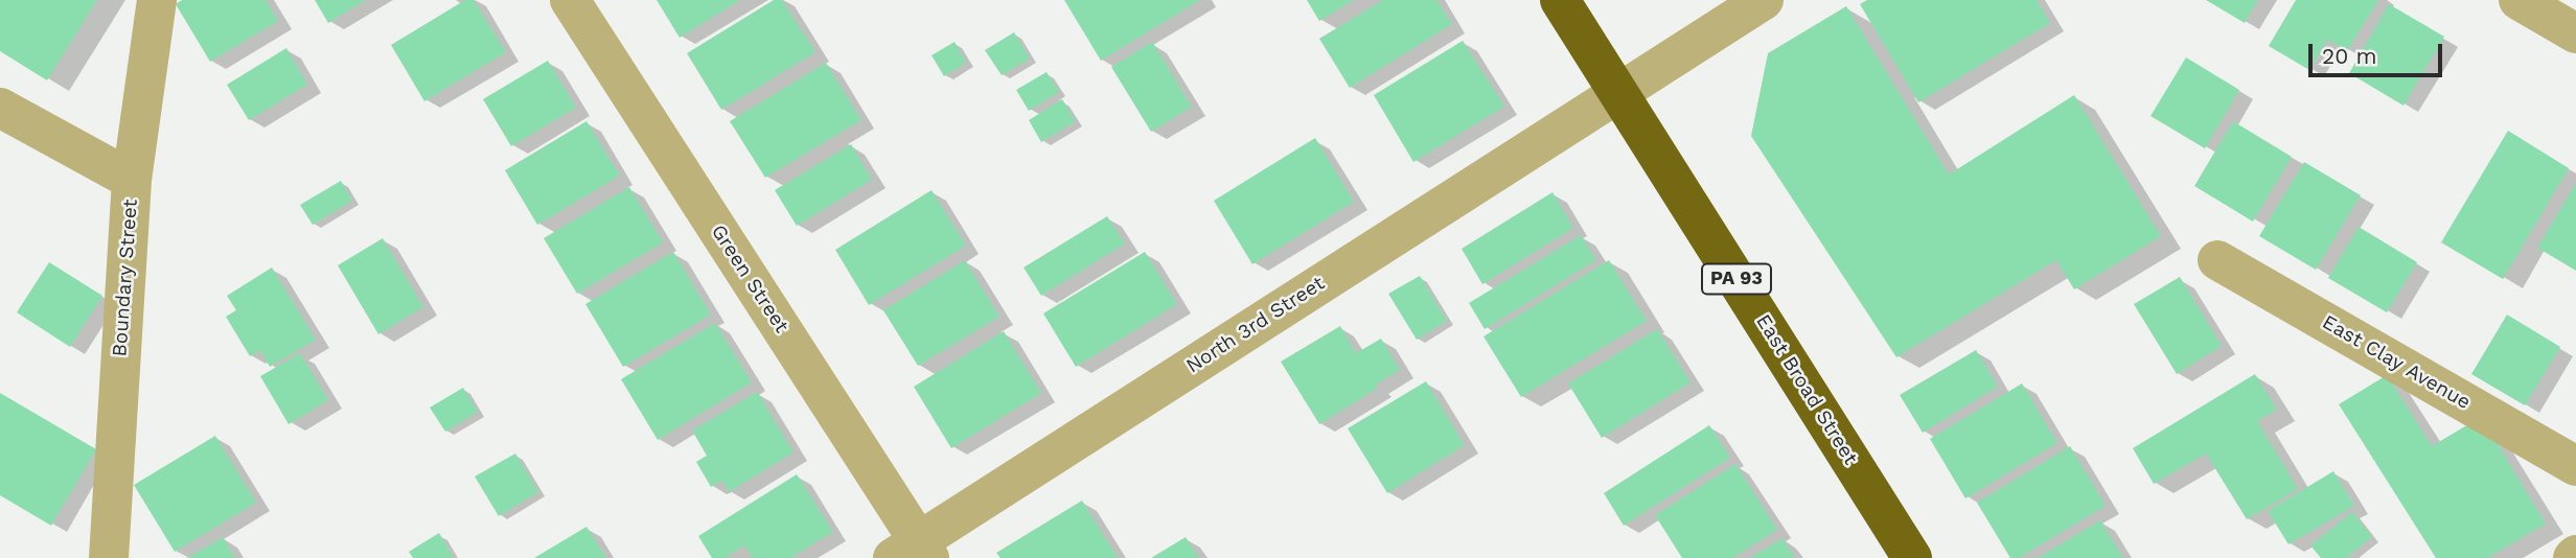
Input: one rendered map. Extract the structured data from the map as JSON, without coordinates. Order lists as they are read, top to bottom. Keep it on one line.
{"streets":{"highway":["PA 93","East Broad Street"],"street":["Boundary Street","Green Street","North 3rd Street","East Clay Avenue"]},"crossings":[["Green Street","North 3rd Street"],["North 3rd Street","East Broad Street"]],"scale_bar":"20 m"}
